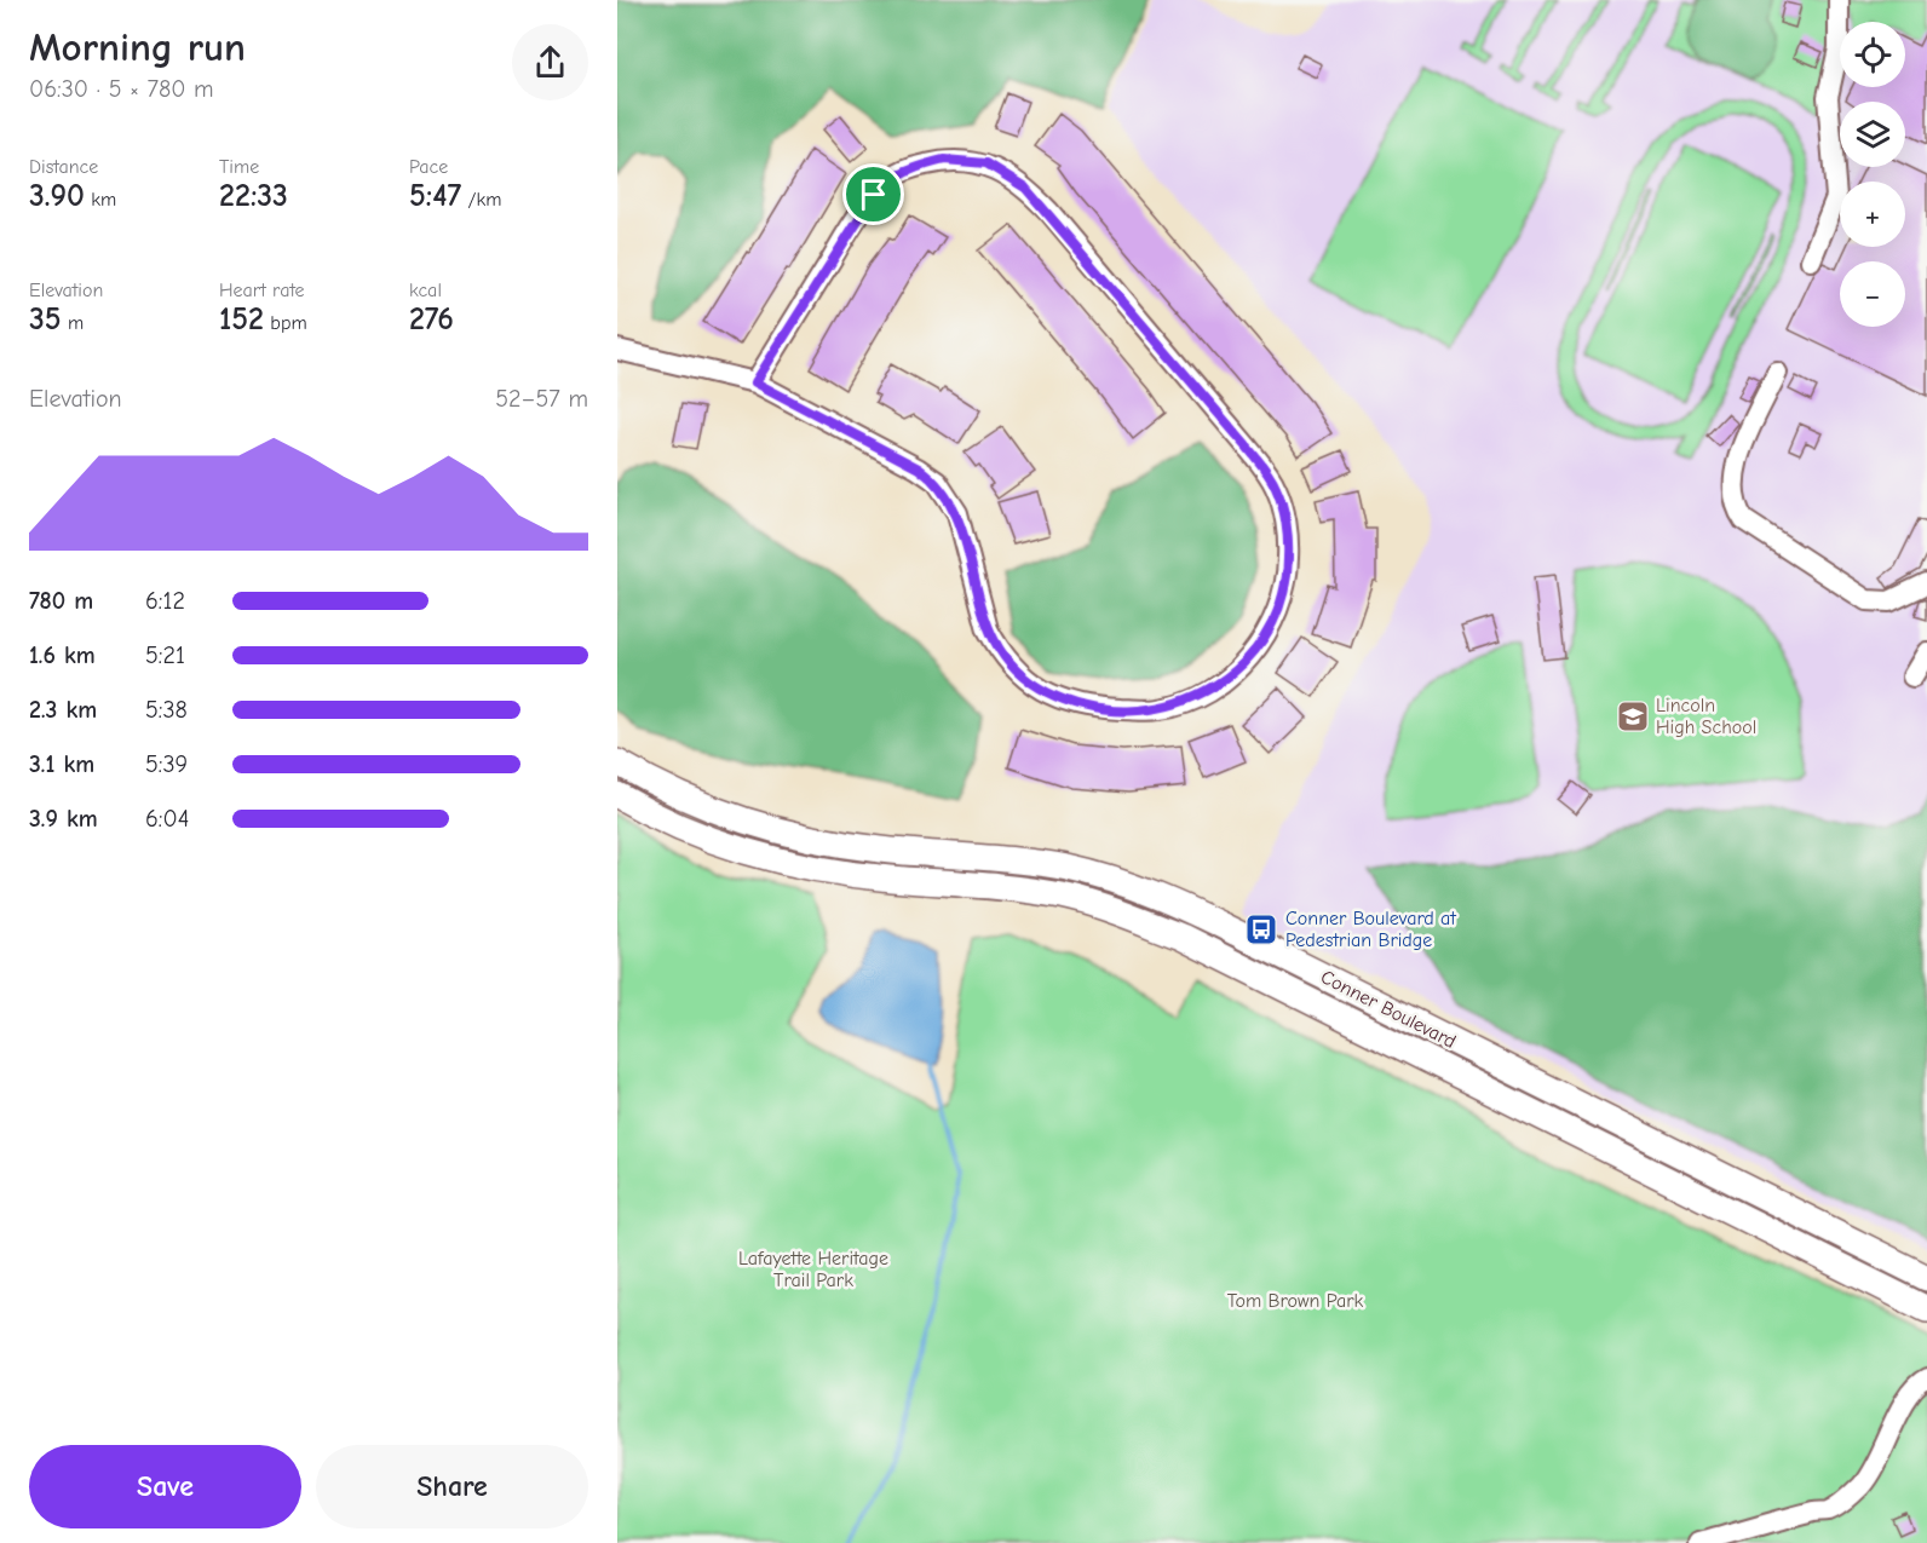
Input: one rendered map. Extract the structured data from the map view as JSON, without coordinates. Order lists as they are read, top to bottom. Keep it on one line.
{"streets":{"main road":["Conner Boulevard"]},"parks":["Lafayette Heritage Trail Park","Tom Brown Park"],"places":{"school or university":["Lincoln High School"],"bus stop":["Conner Boulevard at Pedestrian Bridge"]},"page":{"heading":["Morning run","06:30 · 5 × 780 m"],"map_buttons":["+","−"],"stats":[["Distance","3.90 km"],["Time","22:33"],["Pace","5:47 /km"],["Elevation","35 m"],["Heart rate","152 bpm"],["kcal","276"]],"chart":["Elevation","52–57 m"],"list":[{"name":"780 m","note":"6:12"},{"name":"1.6 km","note":"5:21"},{"name":"2.3 km","note":"5:38"},{"name":"3.1 km","note":"5:39"},{"name":"3.9 km","note":"6:04"}],"buttons":["Save","Share"]}}
